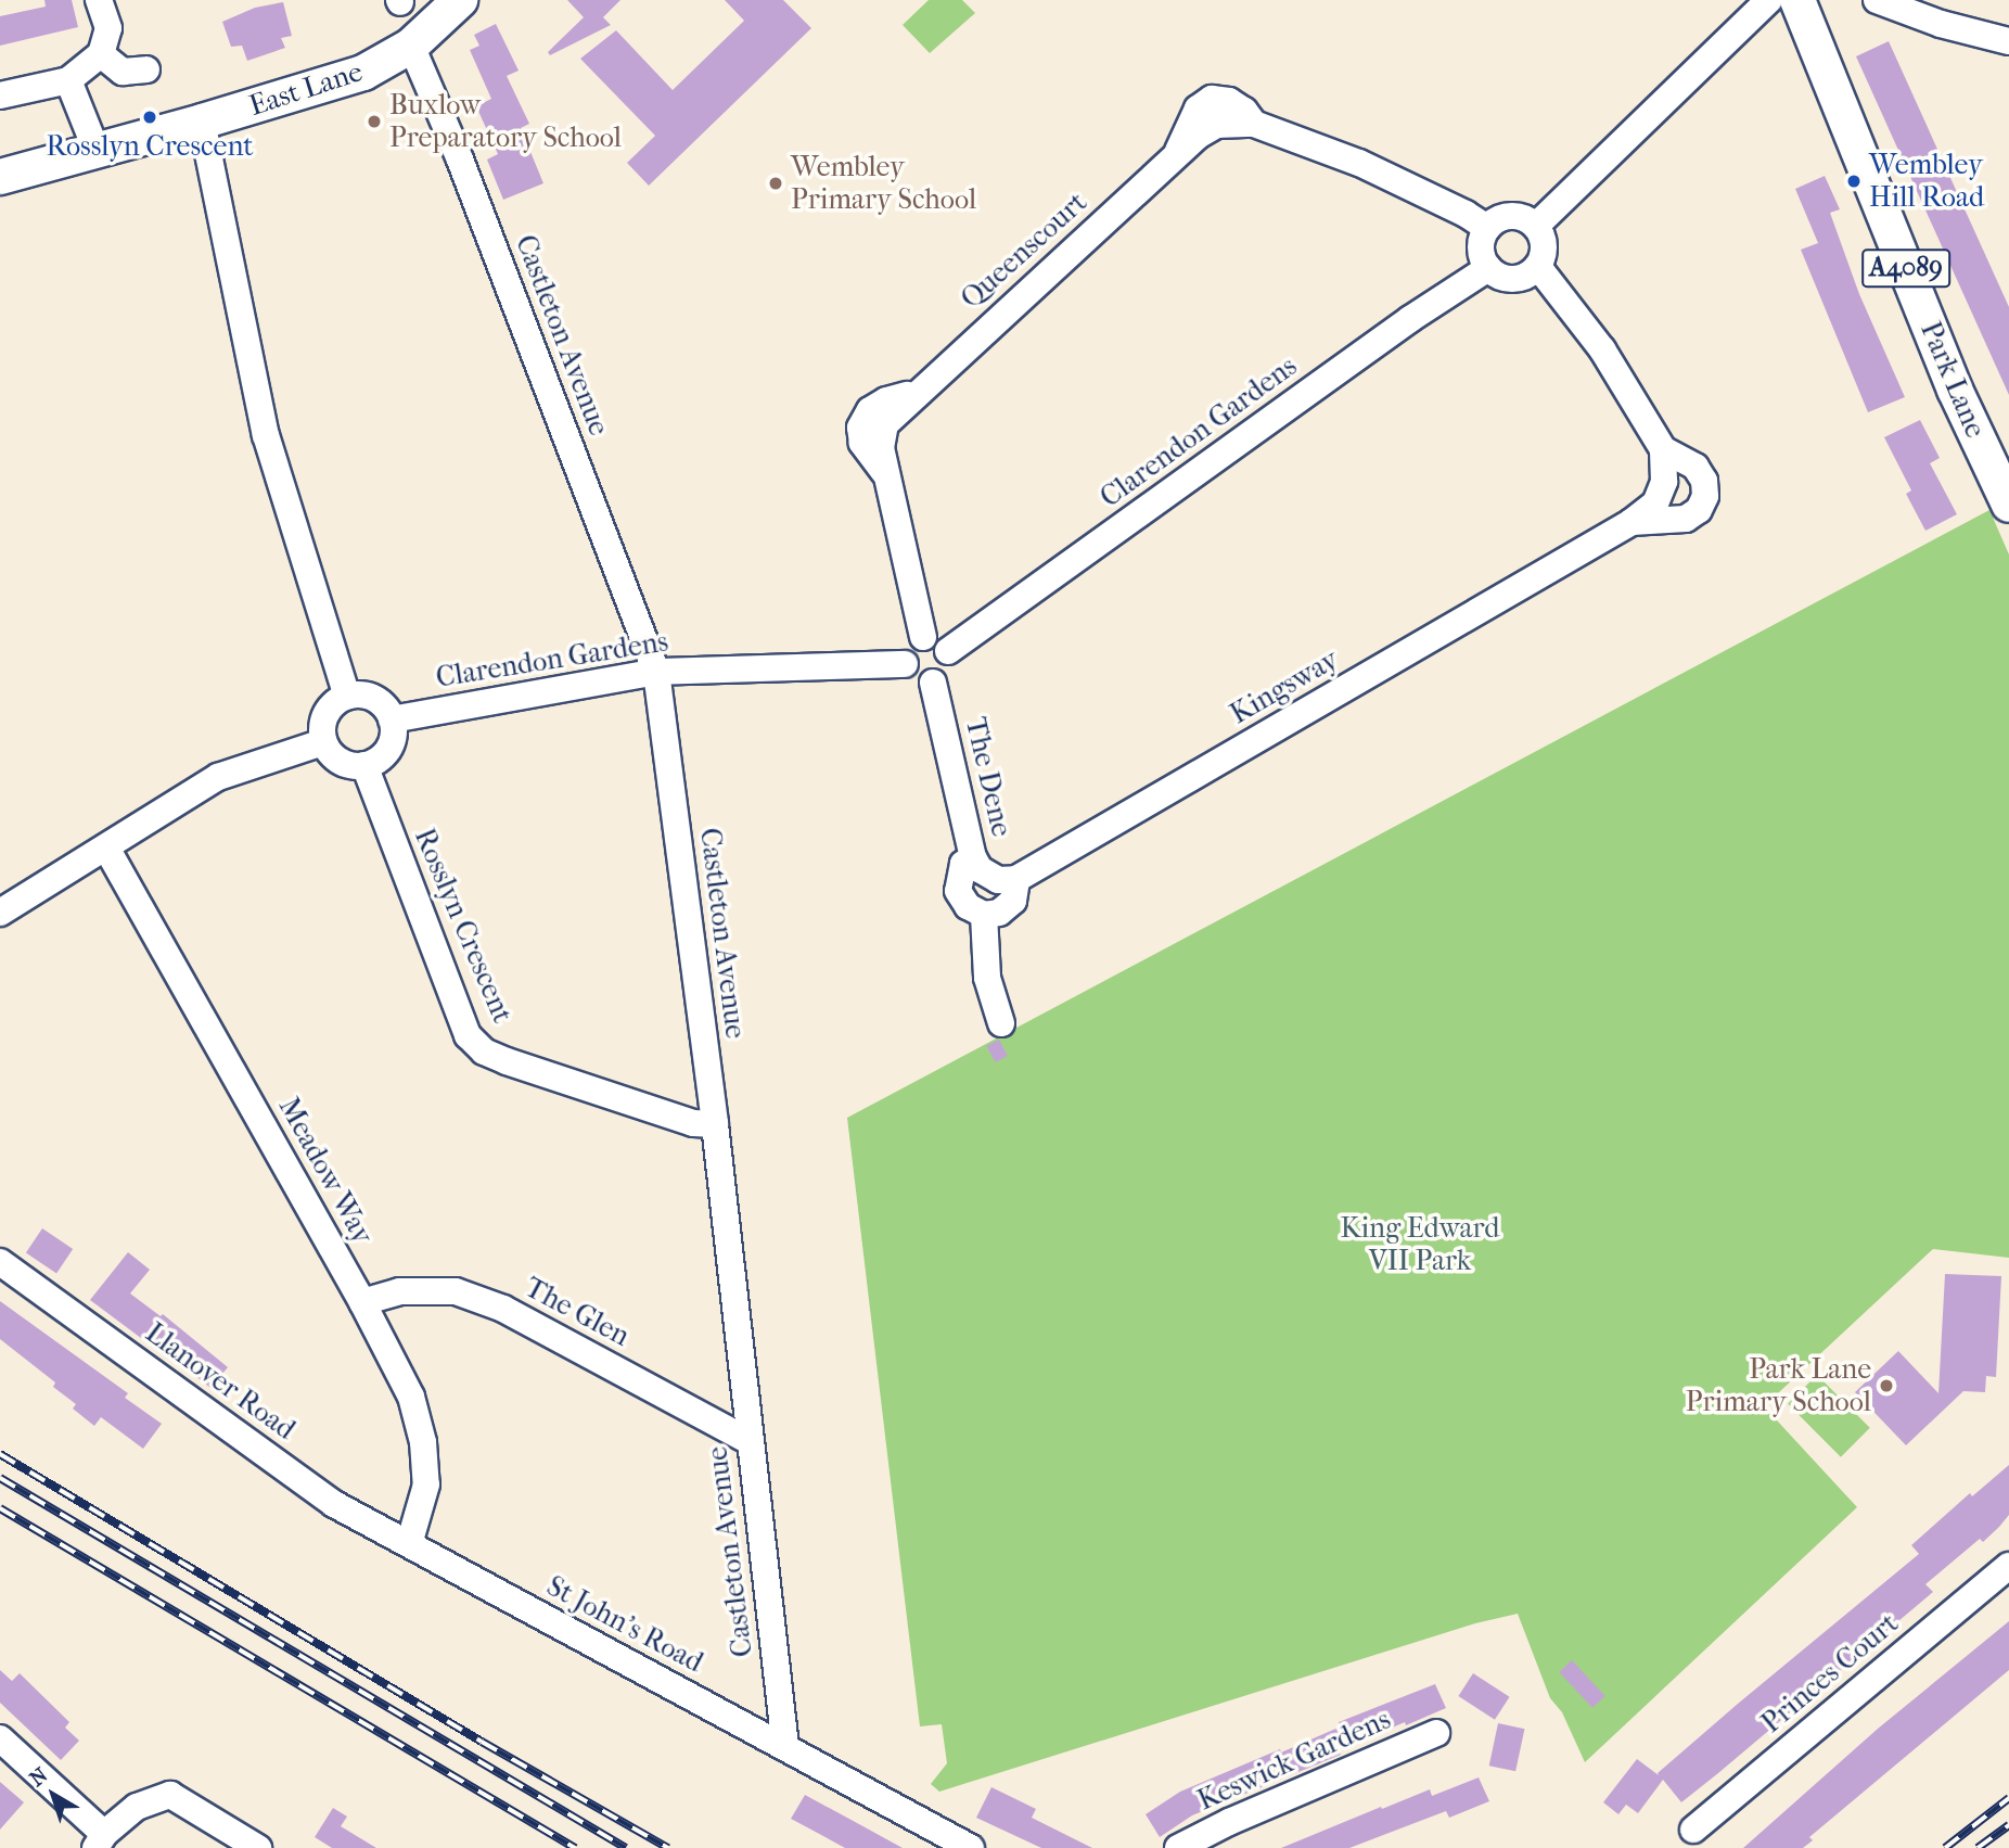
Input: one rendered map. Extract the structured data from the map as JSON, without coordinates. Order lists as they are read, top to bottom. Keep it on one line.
{"streets":{"main road":["East Lane","A4089","Park Lane"],"street":["Queenscourt","Castleton Avenue","Clarendon Gardens","Kingsway","The Dene","Rosslyn Crescent","Meadow Way","The Glen","Llanover Road","St John's Road","Princes Court","Keswick Gardens"]},"crossings":[["East Lane","Castleton Avenue"],["Queenscourt","Clarendon Gardens"],["Queenscourt","Kingsway"],["Queenscourt","The Dene"],["Castleton Avenue","Clarendon Gardens"],["Castleton Avenue","Rosslyn Crescent"],["Castleton Avenue","The Glen"],["Castleton Avenue","St John's Road"],["Clarendon Gardens","Kingsway"],["Clarendon Gardens","The Dene"],["Clarendon Gardens","Rosslyn Crescent"],["Meadow Way","The Glen"],["Meadow Way","Llanover Road"],["Meadow Way","St John's Road"],["Llanover Road","St John's Road"]],"parks":["King Edward VII Park"],"places":["Rosslyn Crescent","Buxlow Preparatory School","Wembley Hill Road","Wembley Primary School","Park Lane Primary School"],"north":"top left"}
